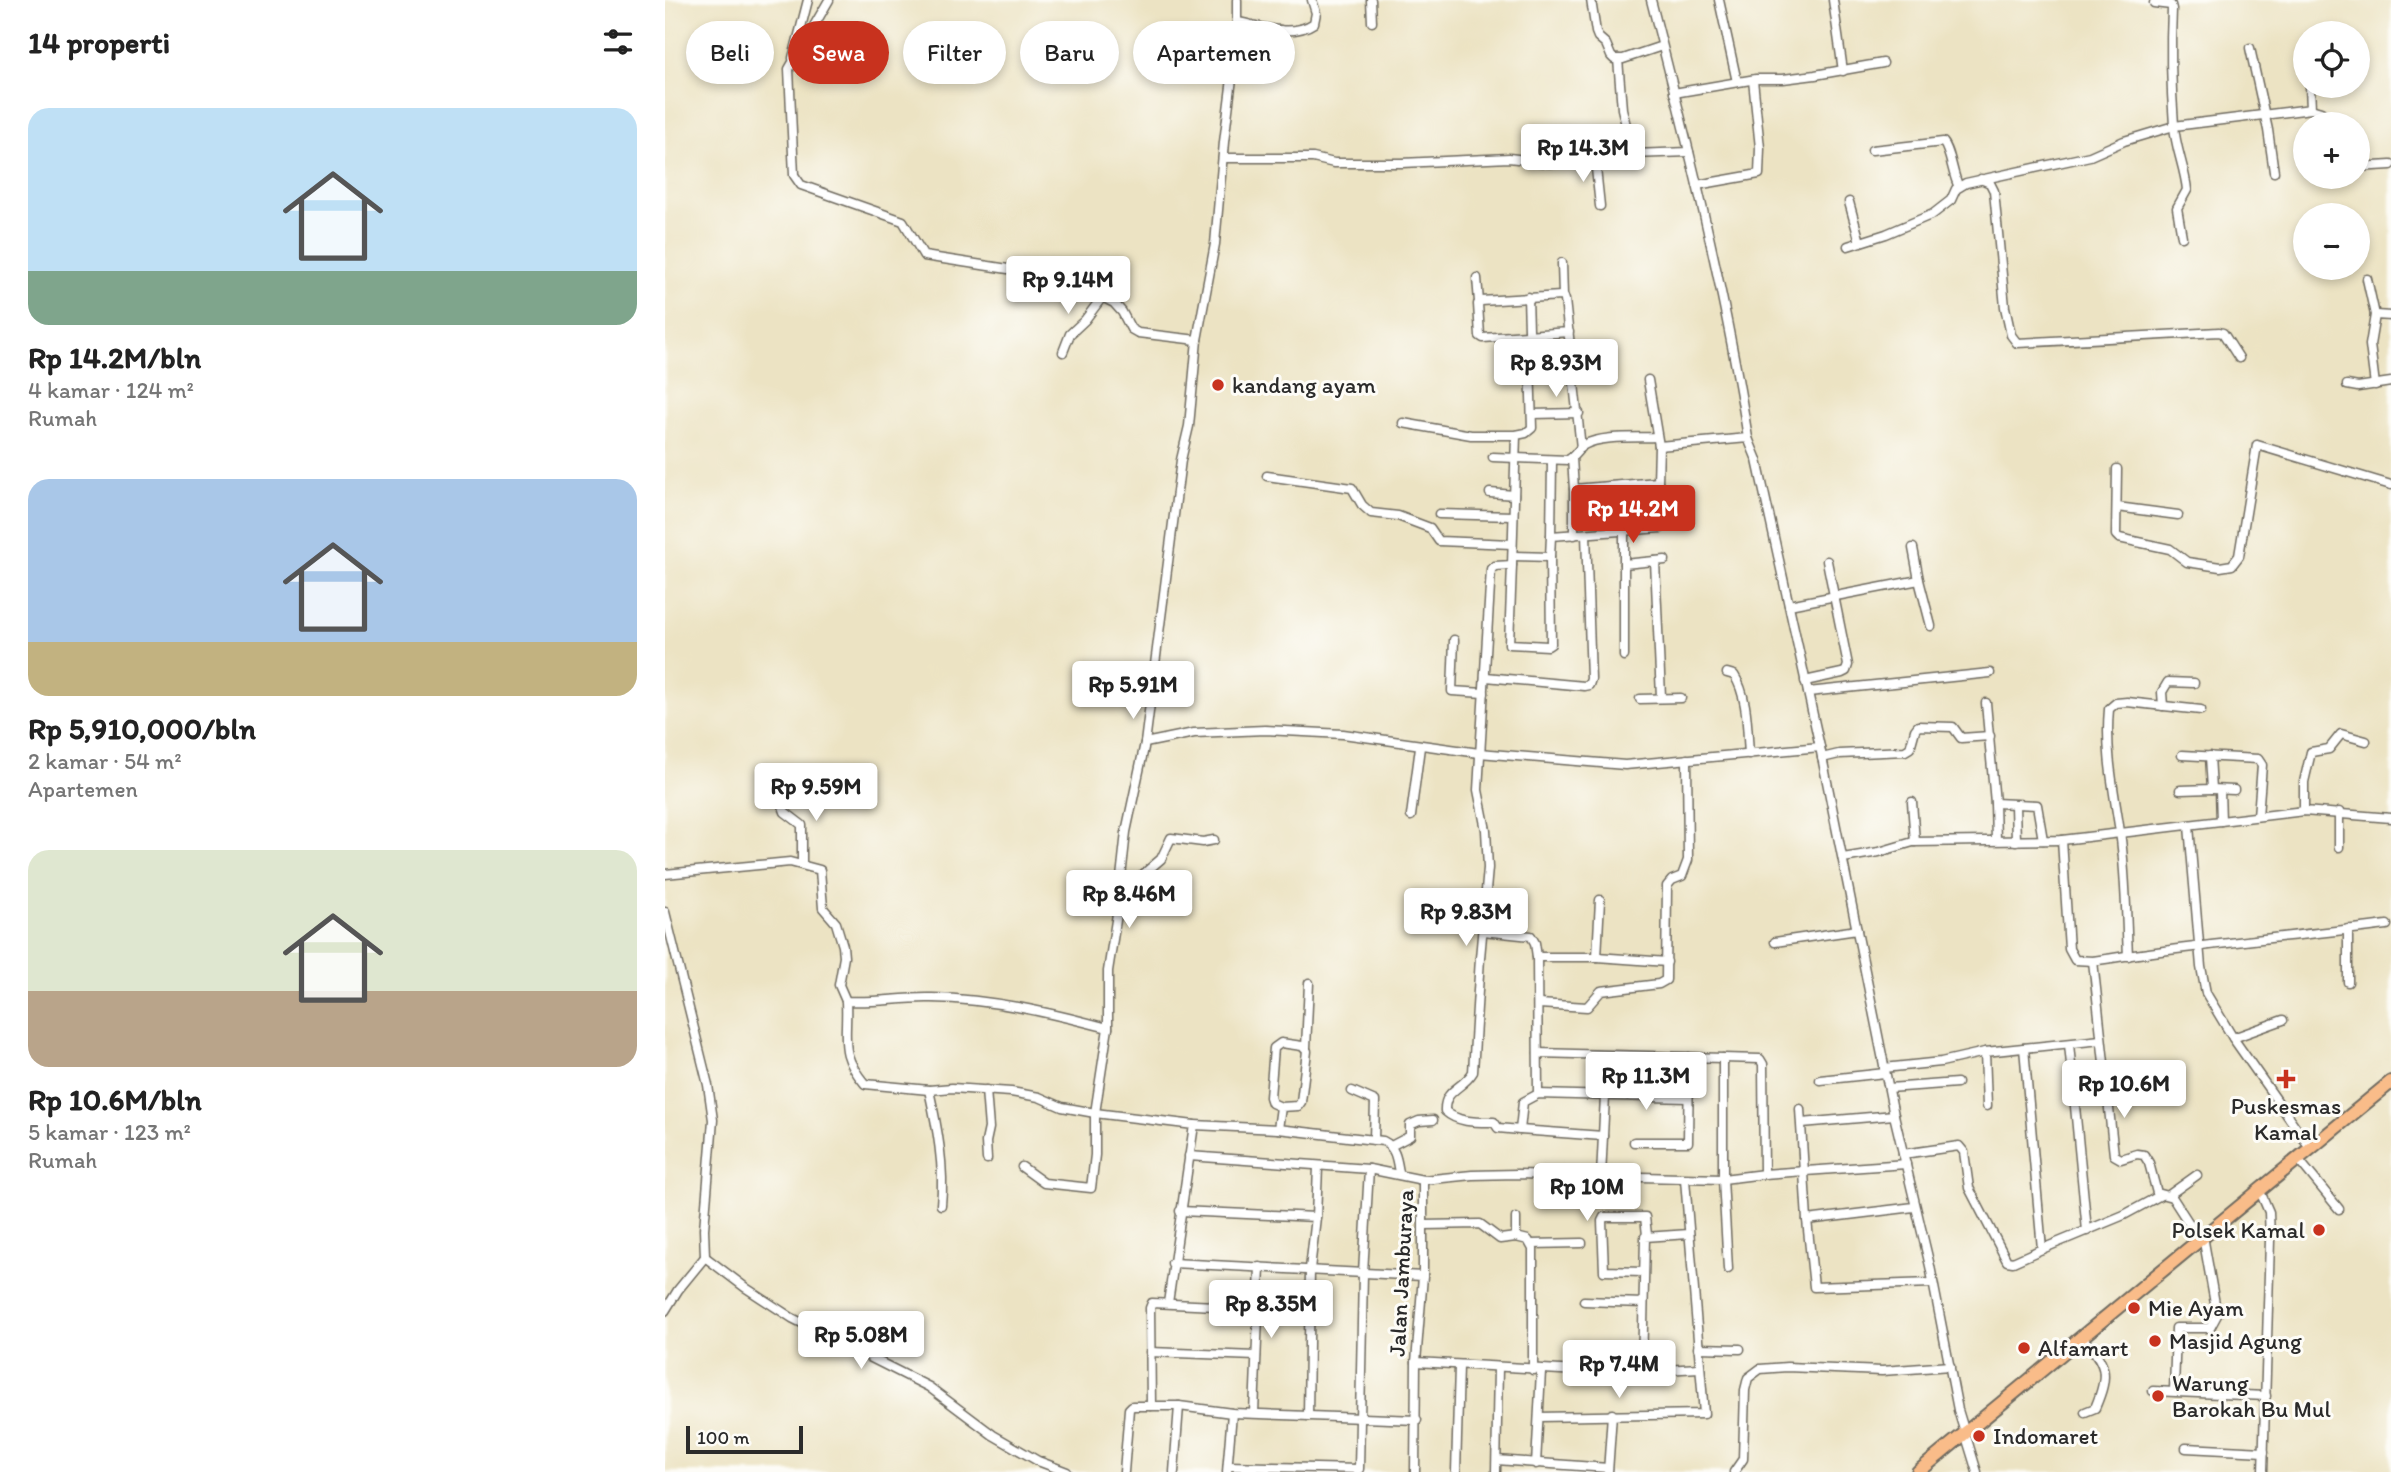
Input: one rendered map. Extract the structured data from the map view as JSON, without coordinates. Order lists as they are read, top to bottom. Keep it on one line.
{"streets":{"street":["Jalan Jamburaya"]},"places":{"other":["kandang ayam","Polsek Kamal","Mie Ayam","Masjid Agung","Alfamart","Warung Barokah Bu Mul","Indomaret"],"health":["Puskesmas Kamal"]},"scale_bar":"100 m","page":{"heading":"14 properti","map_buttons":["+","−"],"chip":["Beli","Sewa","Filter","Baru","Apartemen"],"list":[{"name":"Rp 14.2M/bln","note":"4 kamar · 124 m² · Rumah"},{"name":"Rp 5,910,000/bln","note":"2 kamar · 54 m² · Apartemen"},{"name":"Rp 10.6M/bln","note":"5 kamar · 123 m² · Rumah"}],"price":["Rp 14.3M","Rp 9.14M","Rp 8.93M","Rp 14.2M","Rp 5.91M","Rp 9.59M","Rp 8.46M","Rp 9.83M","Rp 11.3M","Rp 10.6M","Rp 10M","Rp 8.35M","Rp 5.08M","Rp 7.4M"],"scale":"100 m"}}
